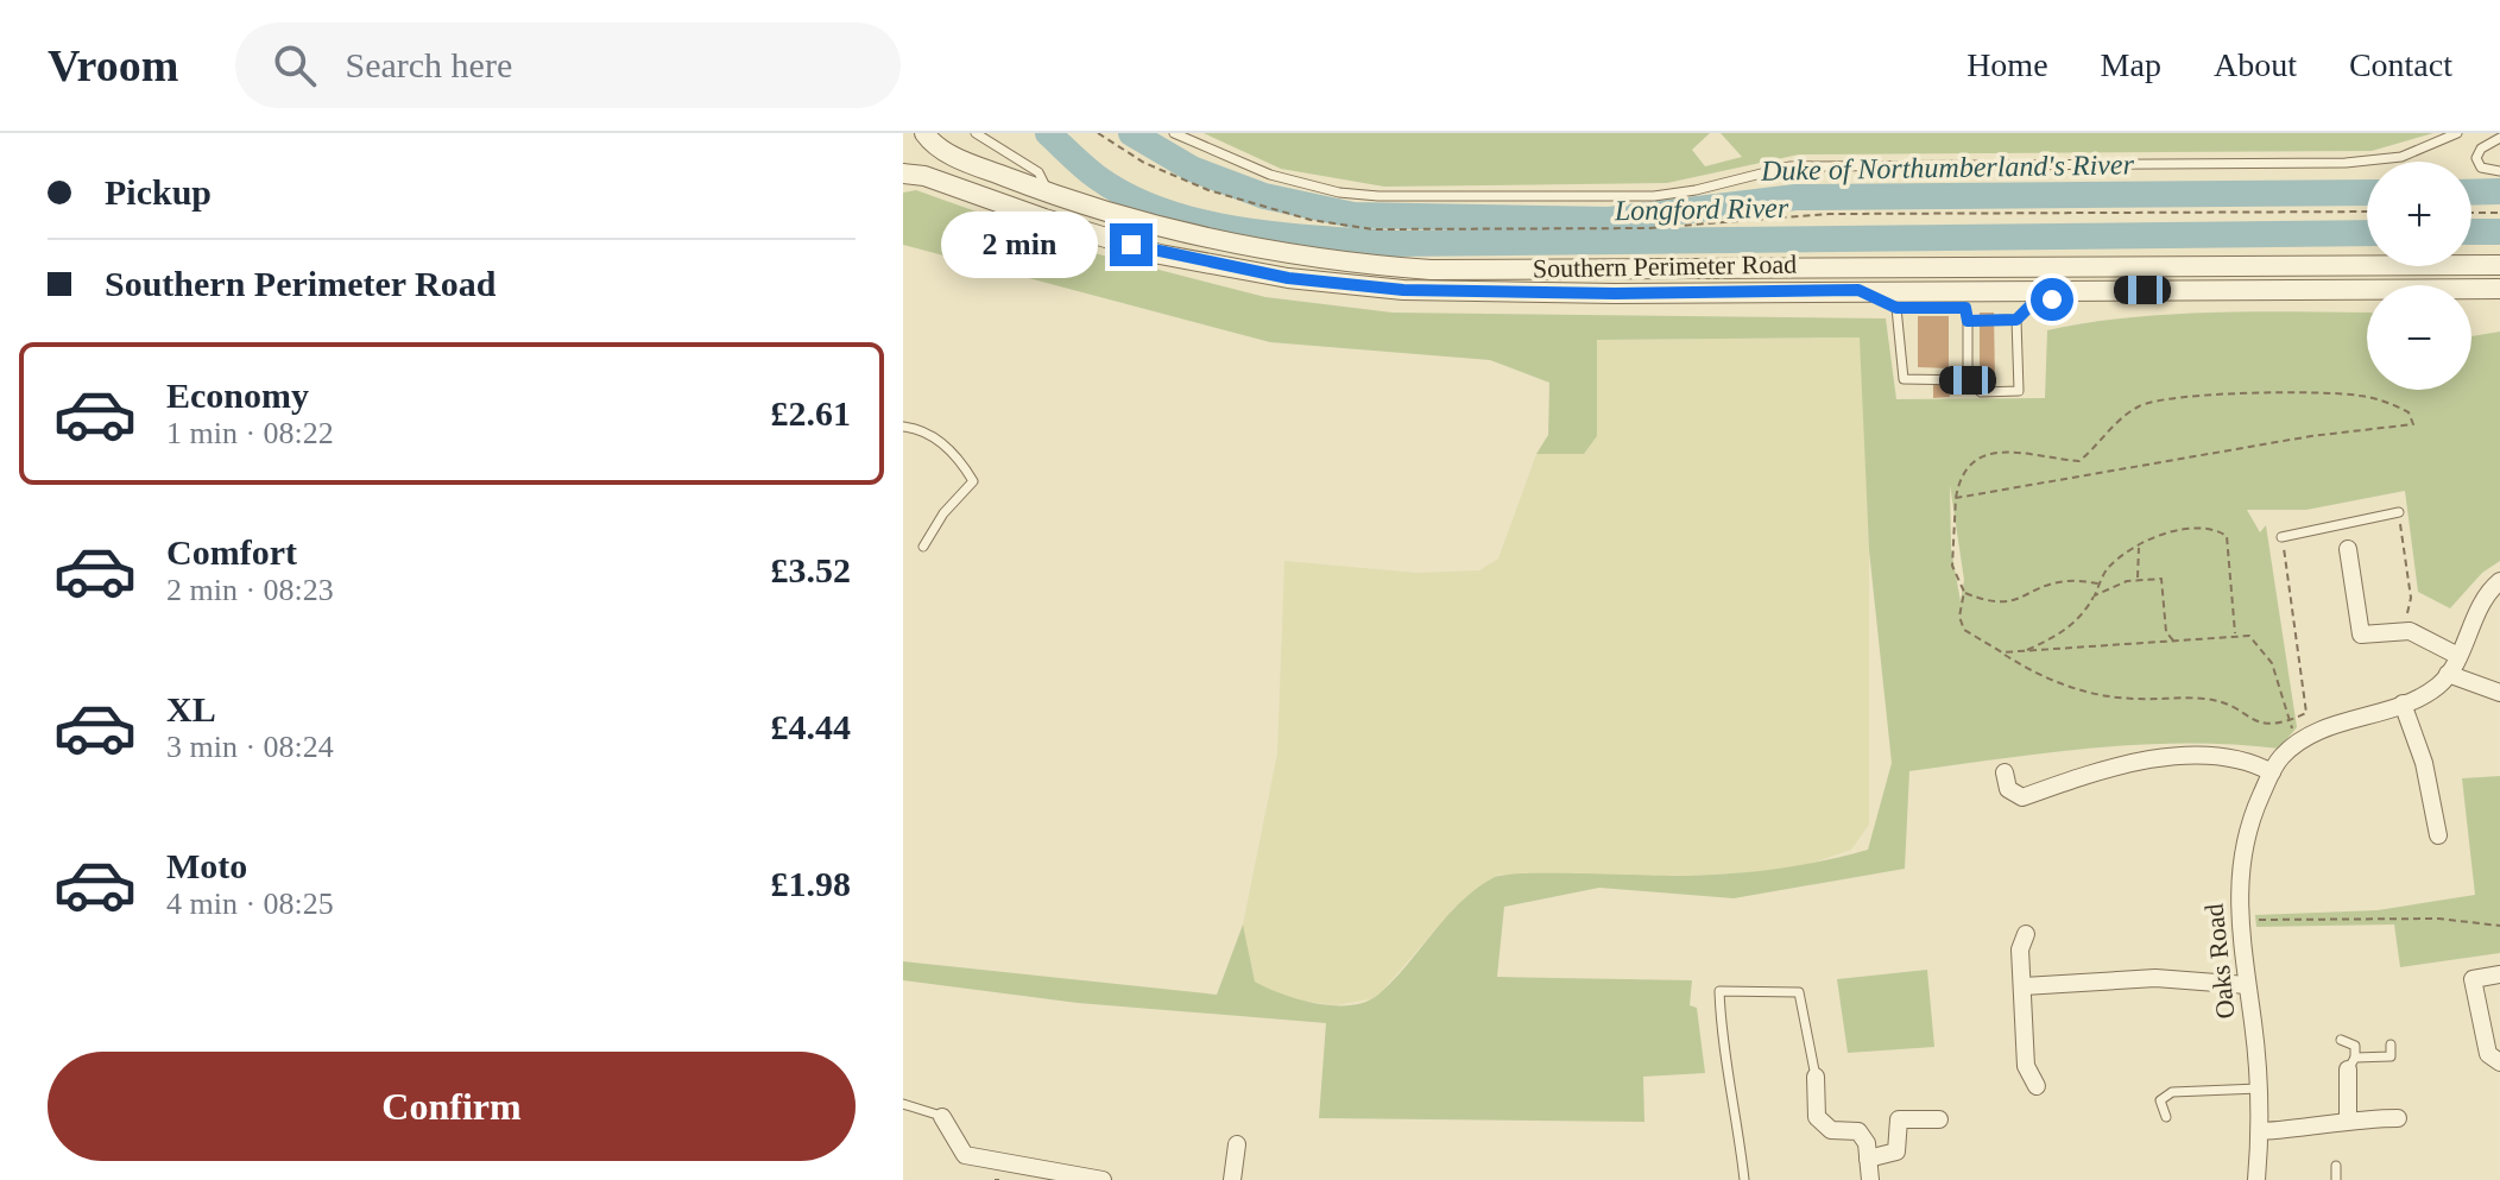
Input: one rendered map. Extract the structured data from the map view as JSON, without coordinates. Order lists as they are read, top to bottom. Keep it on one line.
{"streets":{"street":["Southern Perimeter Road","Oaks Road"]},"water":["Duke of Northumberland's River","Longford River"],"page":{"header":"Vroom","search":"Search here","nav":["Home","Map","About","Contact"],"banner":["Pickup","Southern Perimeter Road"],"map_buttons":["+","−"],"bubble":"2 min","list":[{"name":"Economy","note":"1 min · 08:22","value":"£2.61"},{"name":"Comfort","note":"2 min · 08:23","value":"£3.52"},{"name":"XL","note":"3 min · 08:24","value":"£4.44"},{"name":"Moto","note":"4 min · 08:25","value":"£1.98"}],"buttons":"Confirm"}}
